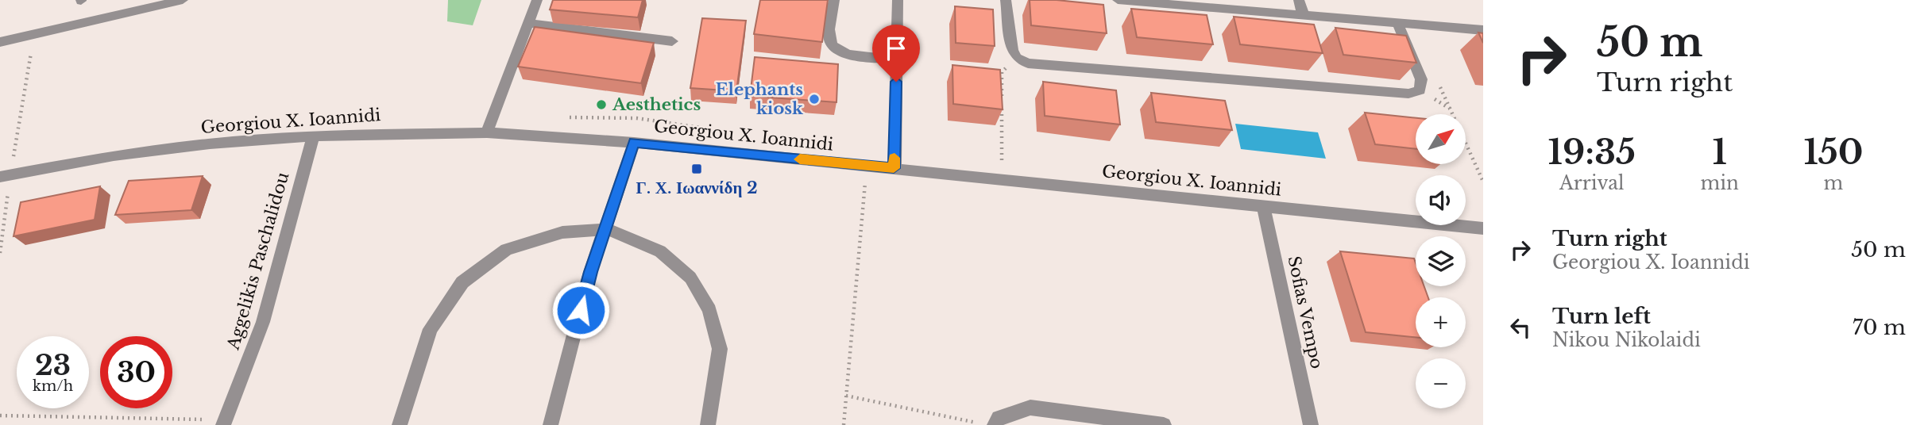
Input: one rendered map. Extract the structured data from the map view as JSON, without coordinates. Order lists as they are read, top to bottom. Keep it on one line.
{"streets":{"street":["Georgiou X. Ioannidi","Aggelikis Paschalidou","Sofias Vempo"]},"crossings":[["Georgiou X. Ioannidi","Aggelikis Paschalidou"],["Georgiou X. Ioannidi","Sofias Vempo"]],"places":{"other":["Elephants kiosk","Aesthetics"],"transit":["Γ. Χ. Ιωαννίδη 2"]},"north":"top right","page":{"turn":["50 m","Turn right"],"map_buttons":["+","−"],"eta":["19:35","Arrival","1","min","150","m"],"list":[{"name":"Turn right","note":"Georgiou X. Ioannidi","value":"50 m"},{"name":"Turn left","note":"Nikou Nikolaidi","value":"70 m"}],"speed":"23 km/h","limit":"30"}}
